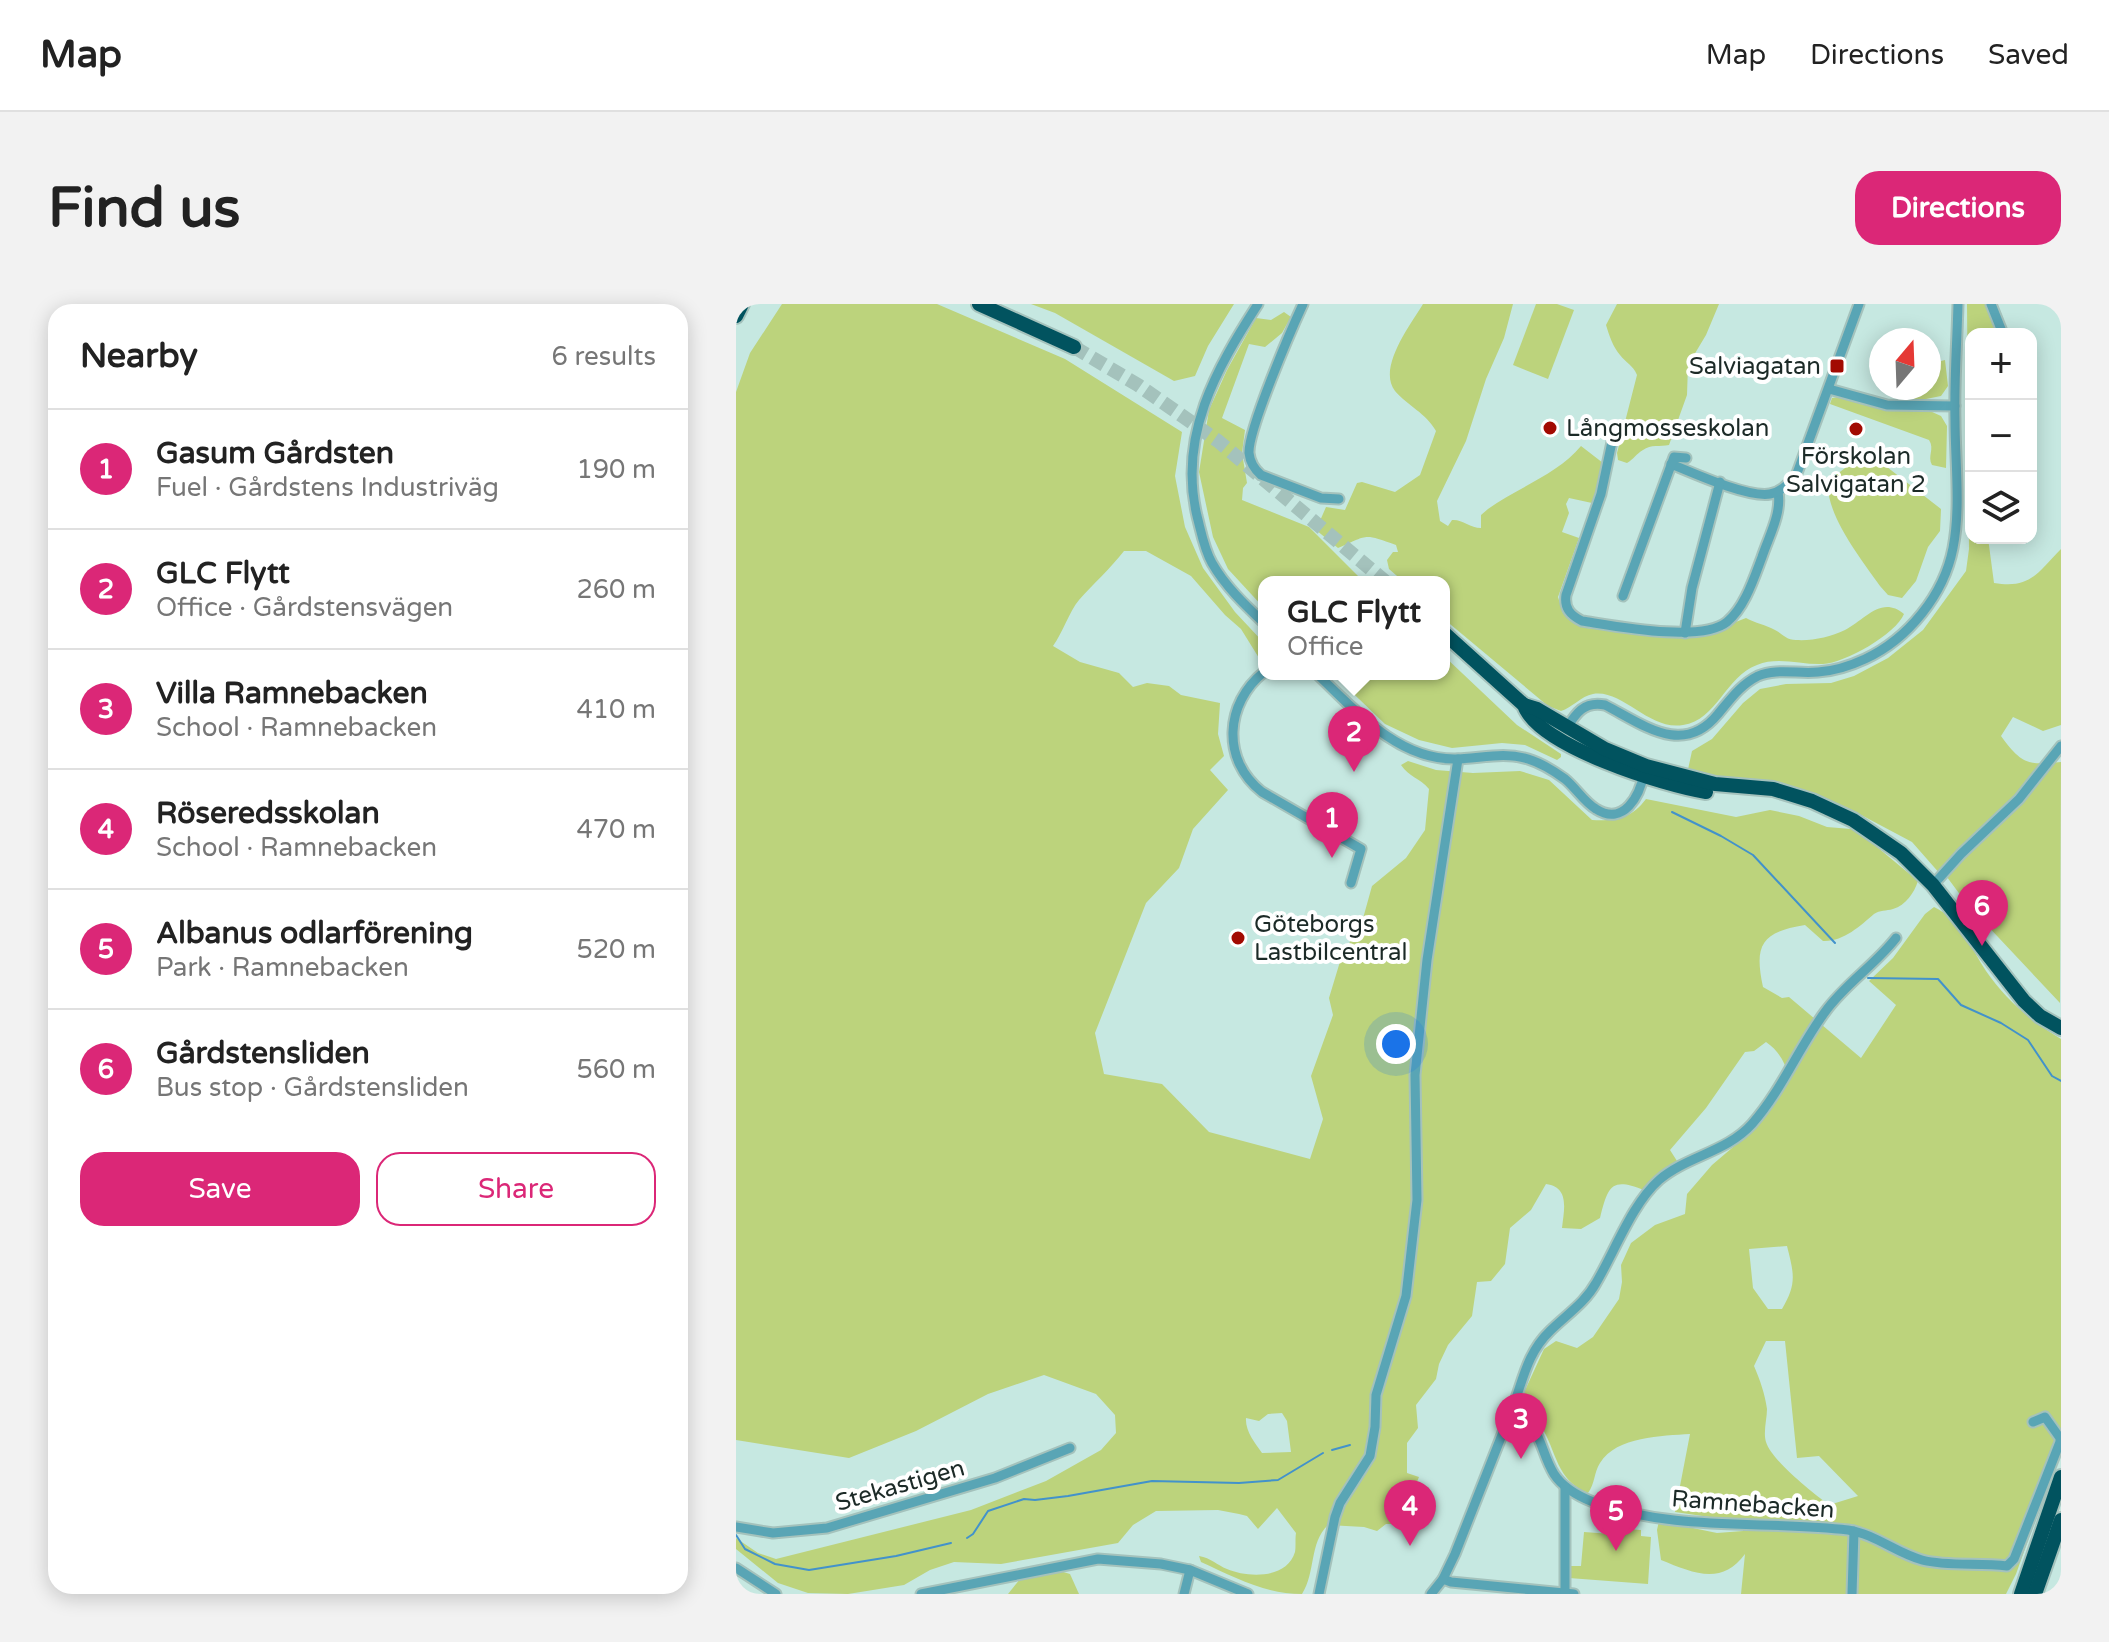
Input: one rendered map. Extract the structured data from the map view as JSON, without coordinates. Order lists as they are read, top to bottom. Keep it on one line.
{"streets":{"street":["Stekastigen","Ramnebacken"]},"places":{"transit":["Salviagatan"],"other":["Långmosseskolan","Förskolan Salvigatan 2","Göteborgs Lastbilcentral"]},"north":"top","page":{"header":"Map","nav":["Map","Directions","Saved"],"buttons":["Directions",["Save","Share"]],"title":"Find us","heading":["Nearby","6 results"],"map_buttons":["+","−"],"list":[{"mark":"1","name":"Gasum Gårdsten","note":"Fuel · Gårdstens Industriväg","value":"190 m"},{"mark":"2","name":"GLC Flytt","note":"Office · Gårdstensvägen","value":"260 m"},{"mark":"3","name":"Villa Ramnebacken","note":"School · Ramnebacken","value":"410 m"},{"mark":"4","name":"Röseredsskolan","note":"School · Ramnebacken","value":"470 m"},{"mark":"5","name":"Albanus odlarförening","note":"Park · Ramnebacken","value":"520 m"},{"mark":"6","name":"Gårdstensliden","note":"Bus stop · Gårdstensliden","value":"560 m"}],"popup":["GLC Flytt","Office"],"pins":["2","1","6","3","4","5"]}}
